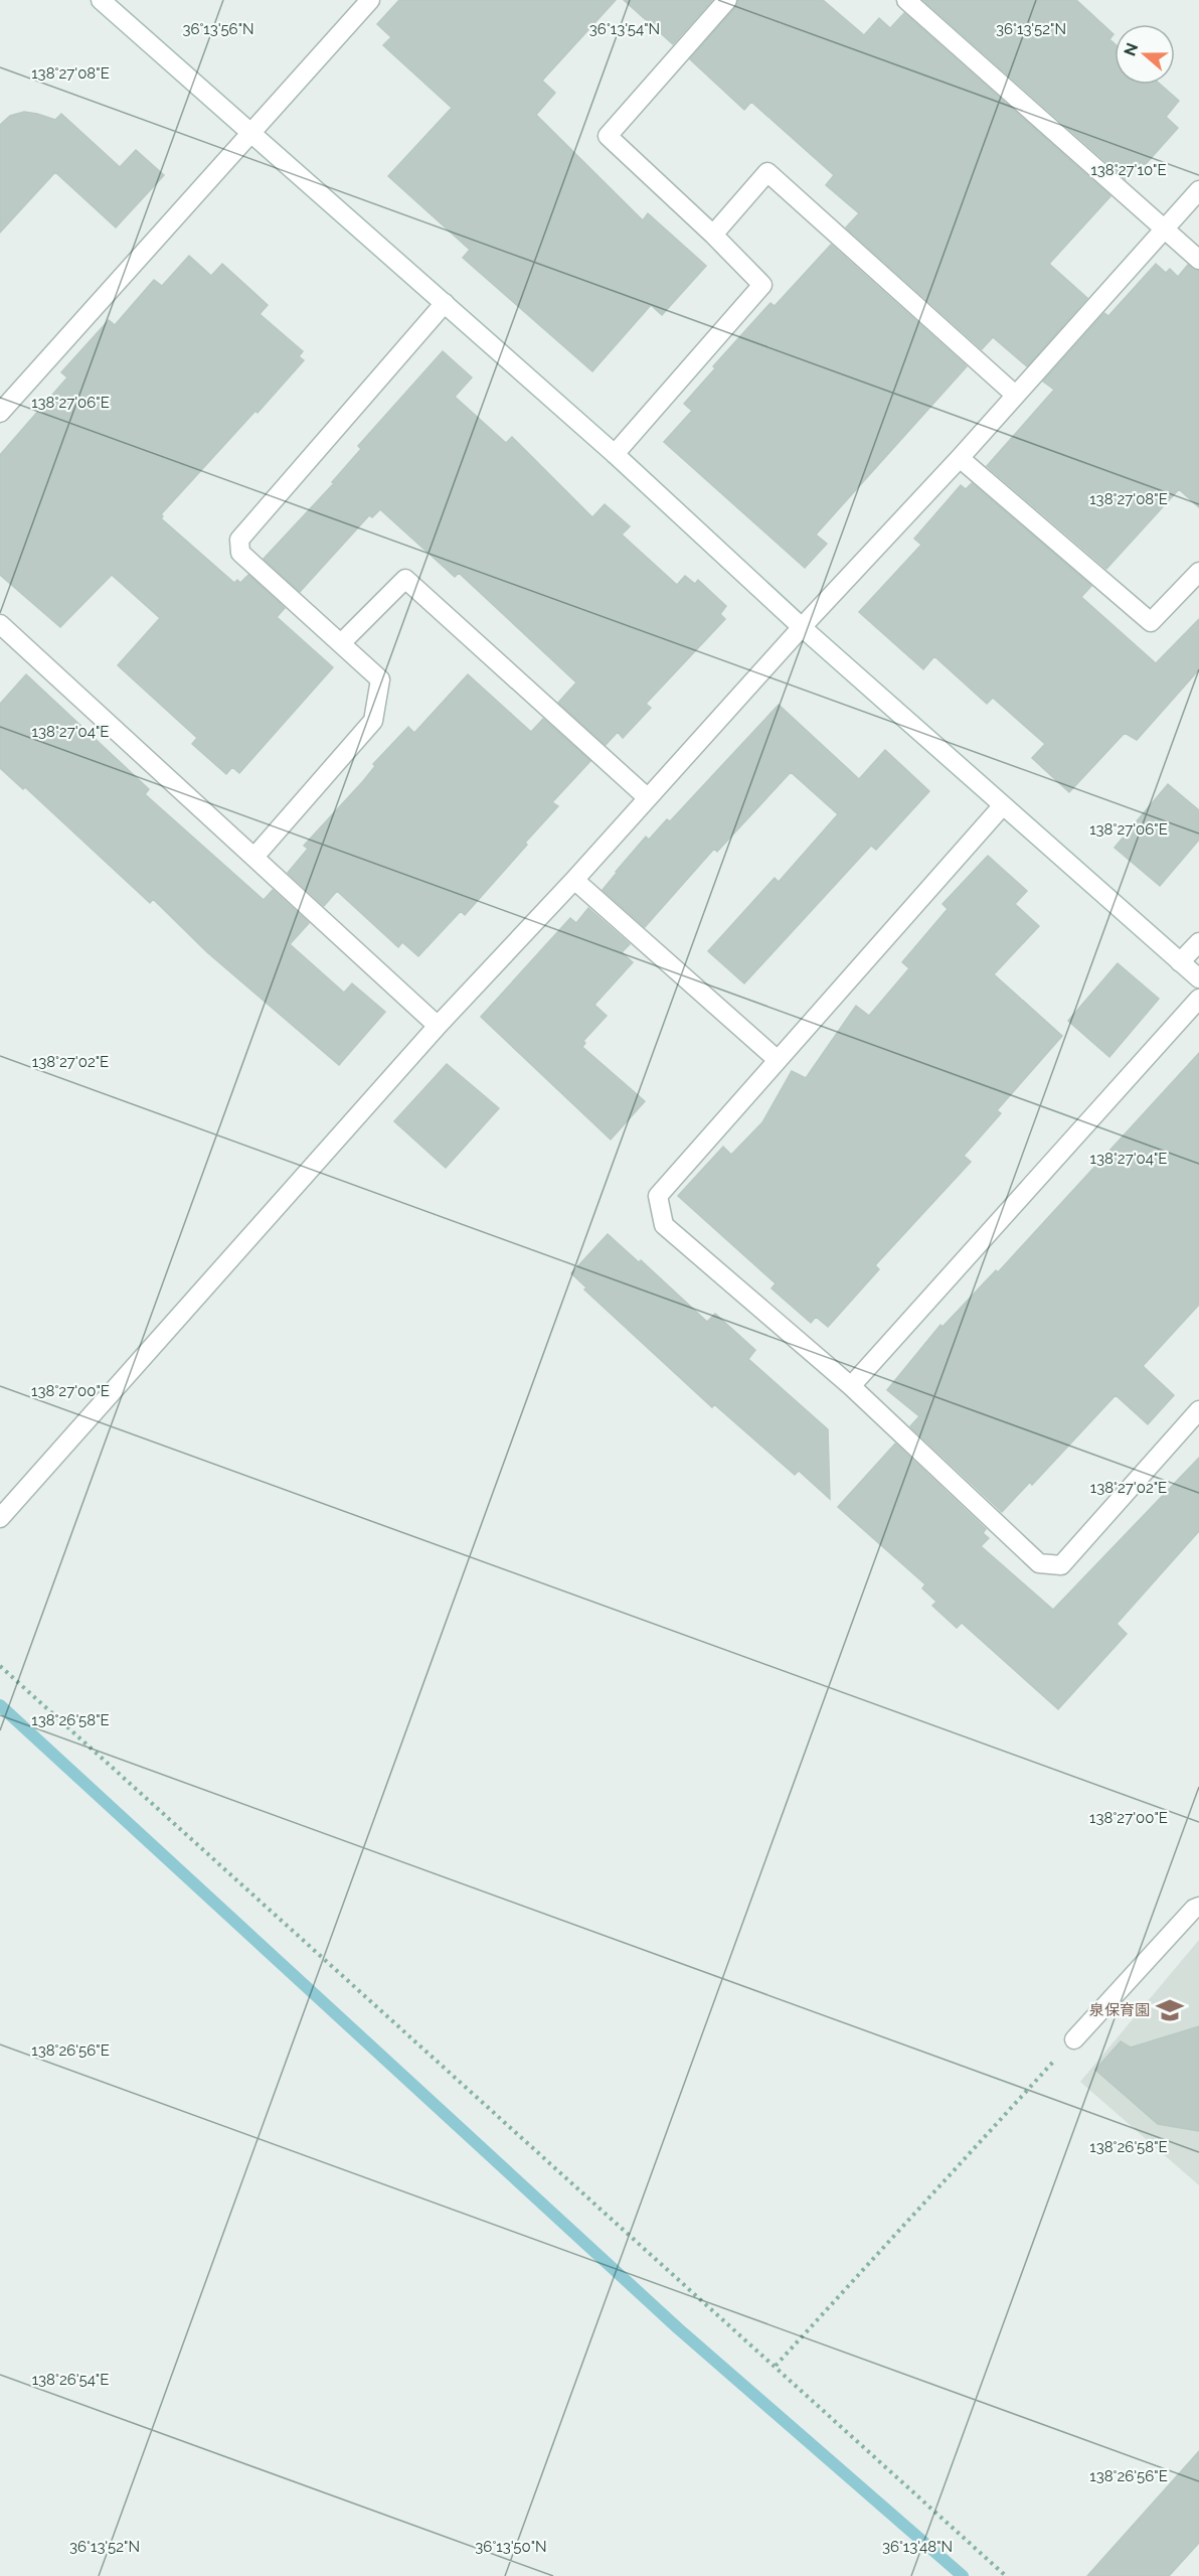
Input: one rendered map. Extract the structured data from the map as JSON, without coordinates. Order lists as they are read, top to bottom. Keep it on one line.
{"places":{"school or university":["泉保育園"]},"north":"left","coordinates":["36°13'56\"N","36°13'54\"N","36°13'52\"N","138°27'08\"E","138°27'10\"E","138°27'06\"E","138°27'04\"E","138°27'02\"E","138°27'00\"E","138°26'58\"E","138°26'56\"E","138°26'54\"E","36°13'50\"N","36°13'48\"N"]}
